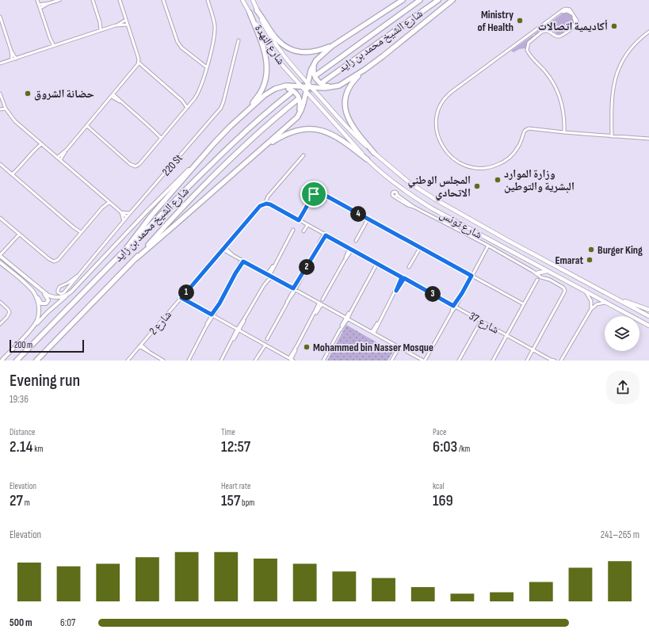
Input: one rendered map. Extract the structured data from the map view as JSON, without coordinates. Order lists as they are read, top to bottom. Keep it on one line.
{"streets":{"highway":["شارع الشيخ محمد بن زايد"],"main road":["شارع النهدة","شارع تونس"],"street":["220 St","شارع 2","شارع 37"]},"crossings":[["شارع النهدة","شارع تونس"],["شارع 2","شارع 37"]],"places":["Ministry of Health","أكاديمية اتصالات","حضانة الشروق","وزارة الموارد البشرية والتوطين","المجلس الوطني الاتحادي","Burger King","Emarat","Mohammed bin Nasser Mosque"],"scale_bar":"200 m","page":{"pins":["4","2","1","3"],"scale":"200 m","heading":["Evening run","19:36"],"stats":[["Distance","2.14 km"],["Time","12:57"],["Pace","6:03 /km"],["Elevation","27 m"],["Heart rate","157 bpm"],["kcal","169"]],"chart":["Elevation","241–265 m"],"list":[{"name":"500 m","note":"6:07"}]}}
